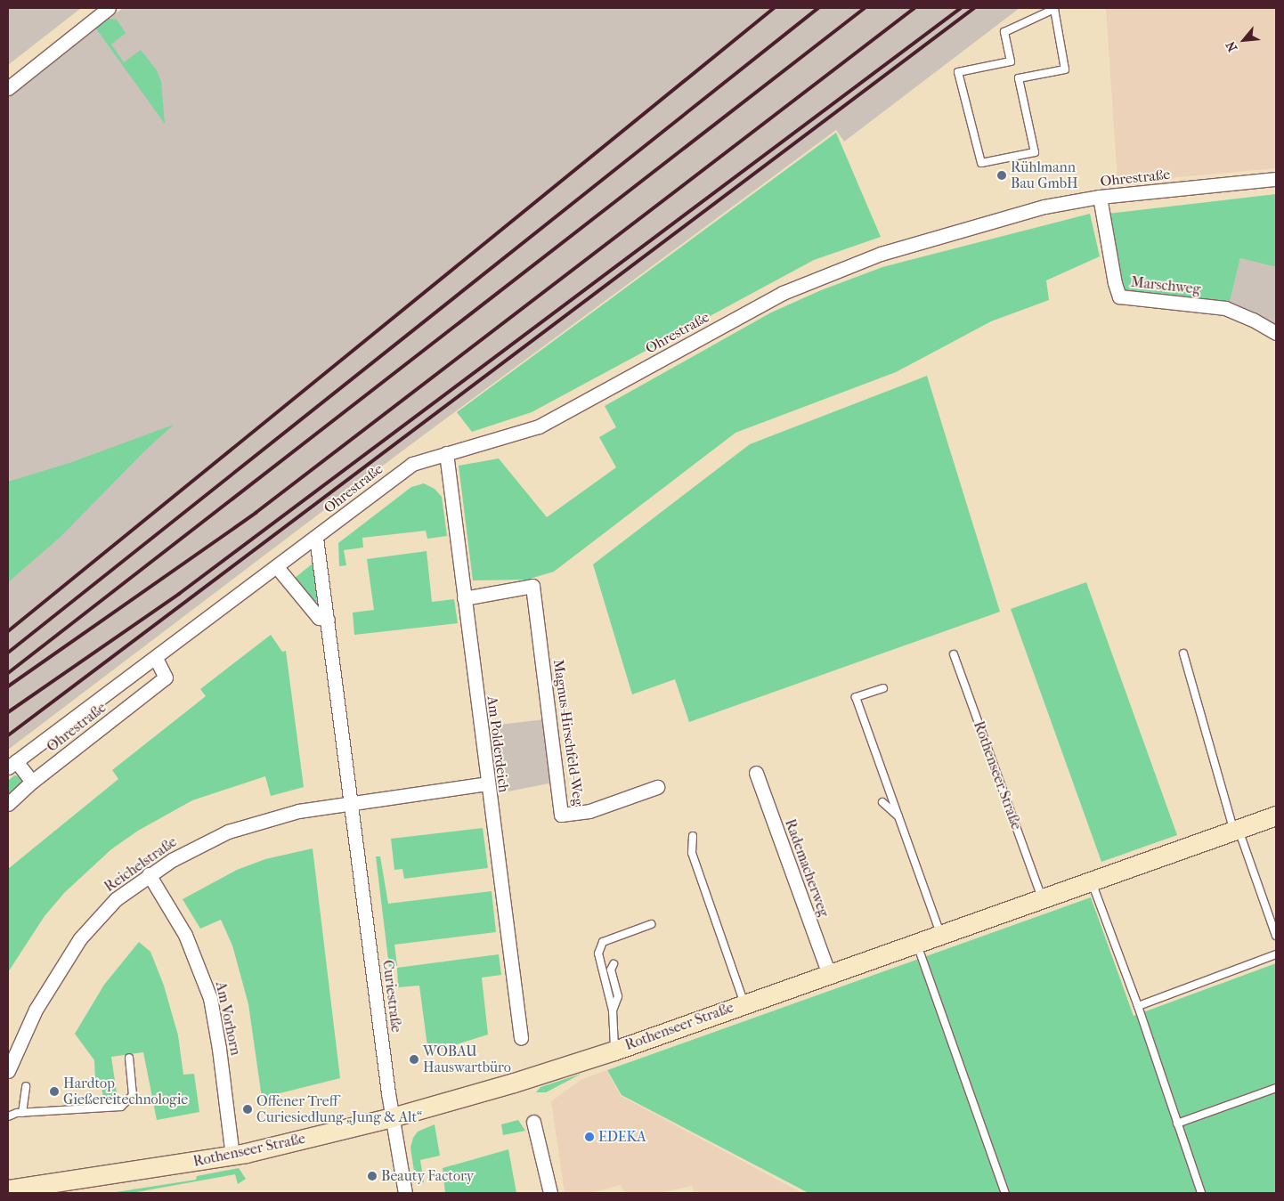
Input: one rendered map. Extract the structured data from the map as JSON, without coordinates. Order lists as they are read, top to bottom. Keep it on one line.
{"streets":{"street":["Ohrestraße","Marschweg","Magnus-Hirschfeld-Weg","Am Polderdeich","Rothenseer Straße","Reichelstraße","Rademacherweg","Curiestraße","Am Vorhorn"]},"crossings":[["Ohrestraße","Marschweg"],["Ohrestraße","Am Polderdeich"],["Ohrestraße","Curiestraße"],["Magnus-Hirschfeld-Weg","Am Polderdeich"],["Rothenseer Straße","Rademacherweg"],["Rothenseer Straße","Curiestraße"],["Rothenseer Straße","Am Vorhorn"],["Reichelstraße","Curiestraße"],["Reichelstraße","Am Vorhorn"]],"places":["Rühlmann Bau GmbH","WOBAU Hauswartbüro","Hardtop Gießereitechnologie","Offener Treff Curiesiedlung „Jung & Alt“","EDEKA","Beauty Factory"],"north":"bottom left"}
